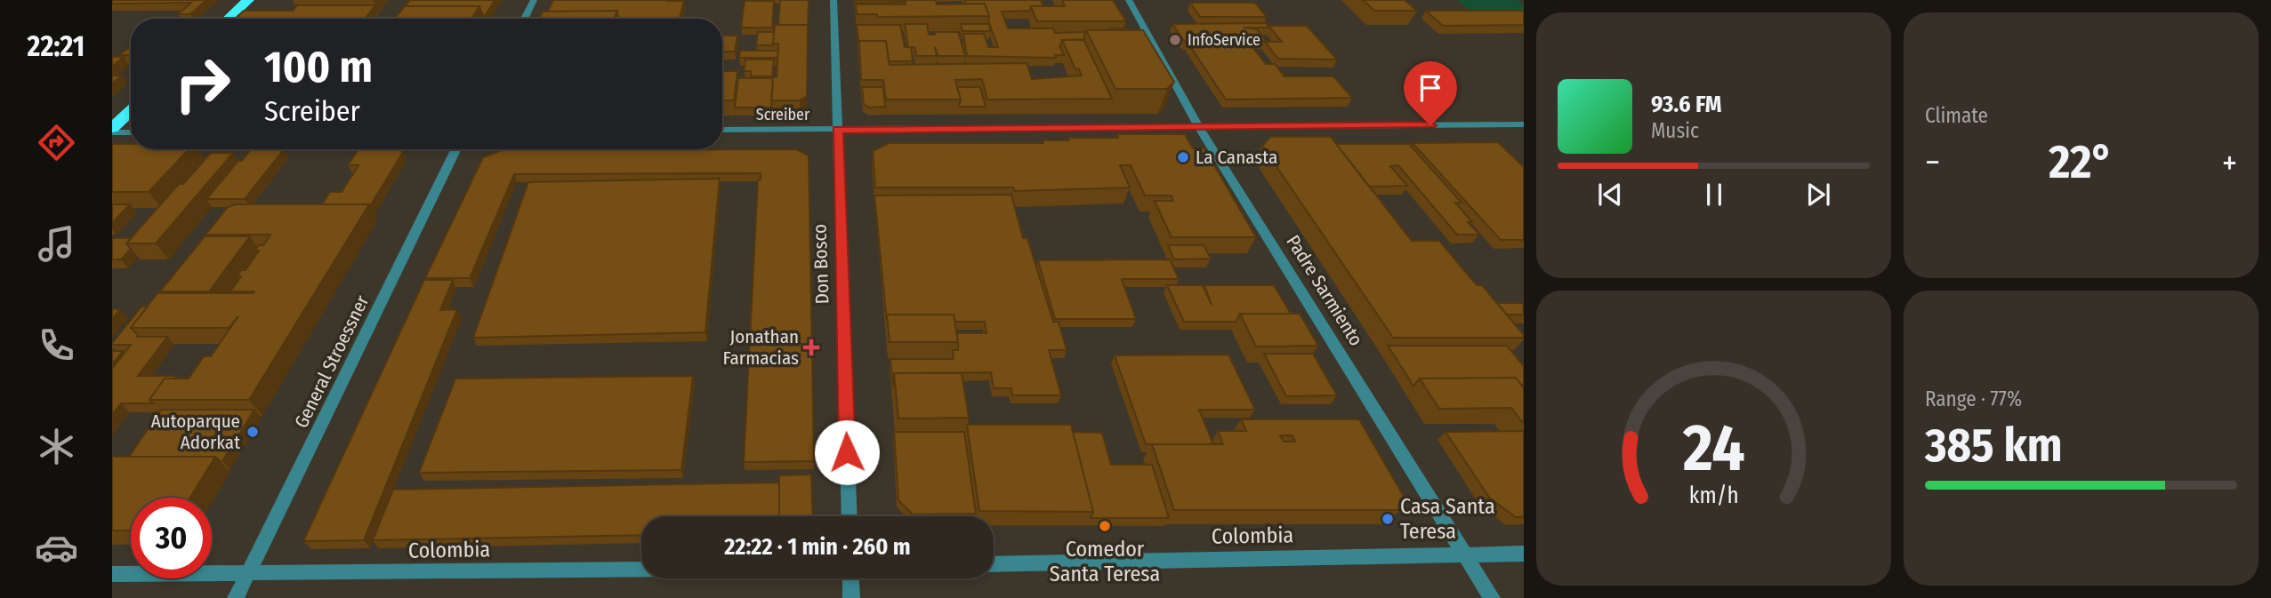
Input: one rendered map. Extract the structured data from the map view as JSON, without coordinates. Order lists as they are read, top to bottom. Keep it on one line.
{"streets":{"street":["Screiber","Don Bosco","Padre Sarmiento","General Stroessner","Colombia"]},"crossings":[["Screiber","Don Bosco"],["Screiber","Padre Sarmiento"],["Padre Sarmiento","Colombia"],["General Stroessner","Colombia"]],"places":{"other":["InfoService","La Canasta","Autoparque Adorkat","Casa Santa Teresa","Comedor Santa Teresa"],"health":["Jonathan Farmacias"]},"page":{"tabs":"22:21","tile":["Climate",["Range · 77%","385 km"]],"turn":["100 m","Screiber"],"song":["93.6 FM","Music"],"heat":["−","22°","+"],"limit":"30","trip":"22:22 · 1 min · 260 m","gauge":["24","km/h"]}}
